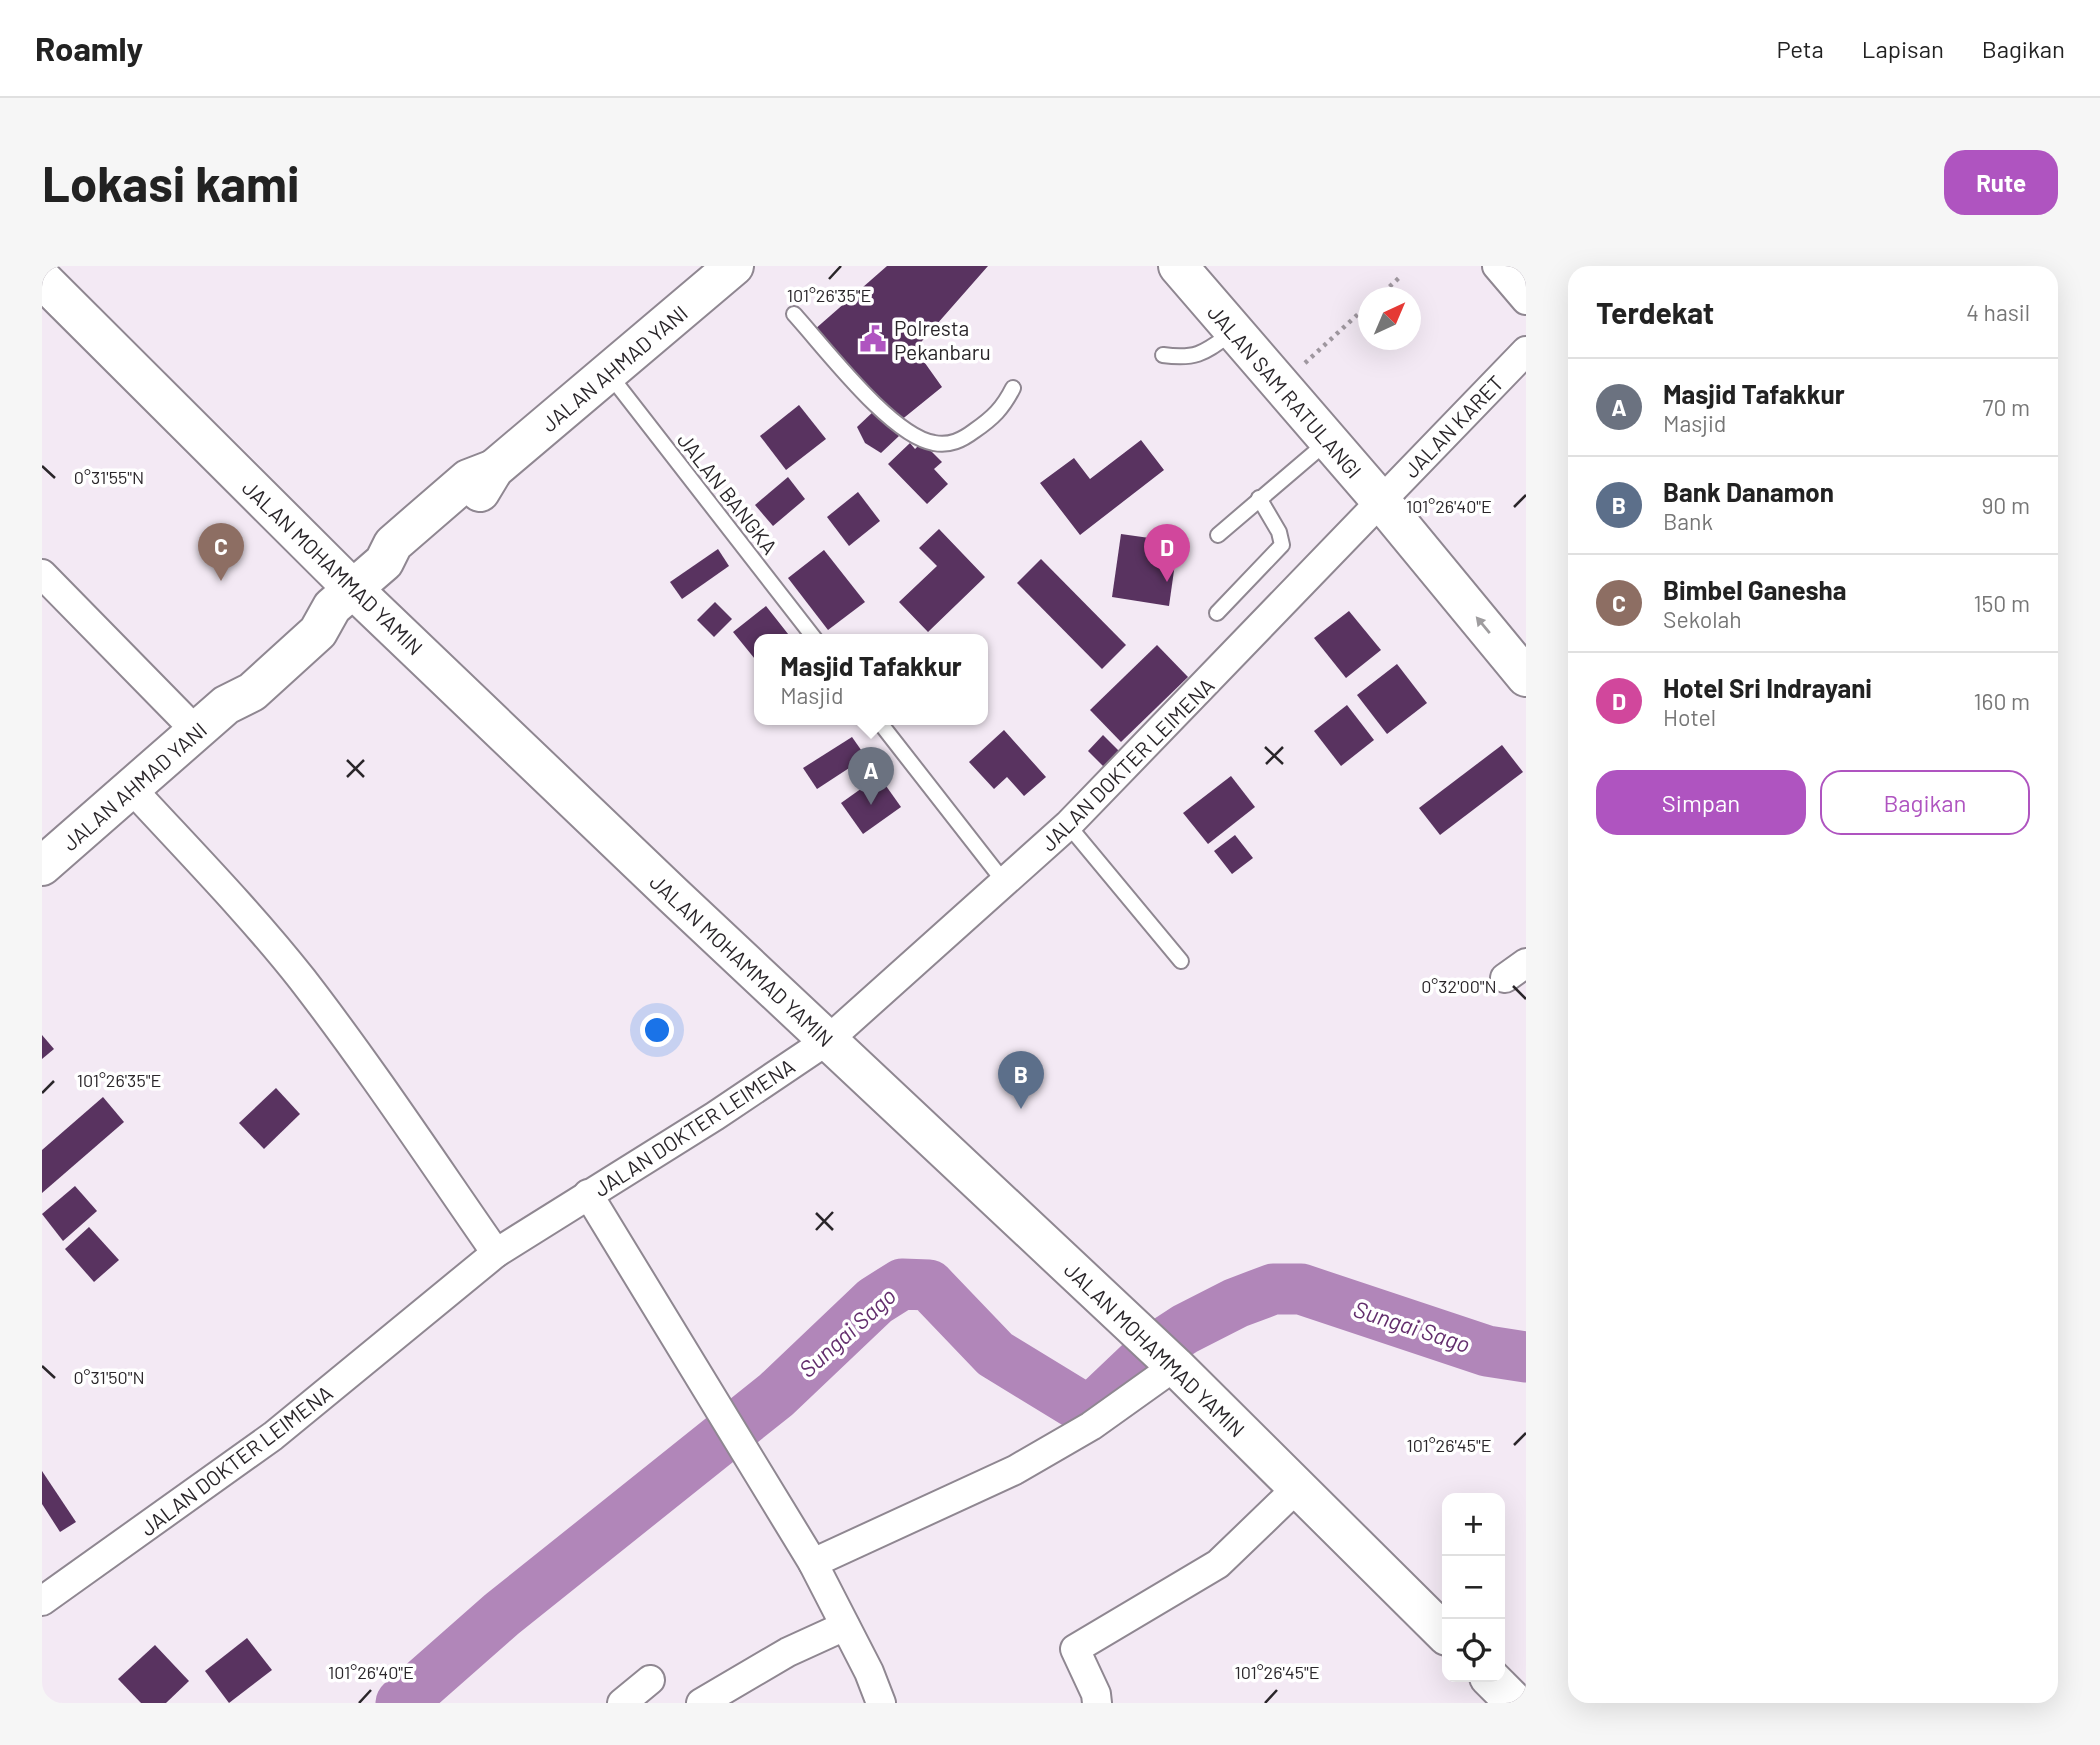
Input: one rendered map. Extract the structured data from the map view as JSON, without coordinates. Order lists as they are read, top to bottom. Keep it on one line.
{"streets":{"main road":["JALAN AHMAD YANI","JALAN SAM RATULANGI","JALAN MOHAMMAD YAMIN"],"street":["JALAN KARET","JALAN DOKTER LEIMENA"],"lane":["JALAN BANGKA"]},"crossings":[["JALAN AHMAD YANI","JALAN BANGKA"],["JALAN AHMAD YANI","JALAN MOHAMMAD YAMIN"],["JALAN SAM RATULANGI","JALAN KARET"],["JALAN SAM RATULANGI","JALAN DOKTER LEIMENA"],["JALAN KARET","JALAN DOKTER LEIMENA"],["JALAN MOHAMMAD YAMIN","JALAN DOKTER LEIMENA"]],"one_way":["JALAN SAM RATULANGI"],"water":["Sungai Sago"],"places":{"public building":["Polresta Pekanbaru"]},"north":"top right","page":{"header":"Roamly","nav":["Peta","Lapisan","Bagikan"],"buttons":["Rute",["Simpan","Bagikan"]],"title":"Lokasi kami","heading":["Terdekat","4 hasil"],"list":[{"mark":"A","name":"Masjid Tafakkur","note":"Masjid","value":"70 m"},{"mark":"B","name":"Bank Danamon","note":"Bank","value":"90 m"},{"mark":"C","name":"Bimbel Ganesha","note":"Sekolah","value":"150 m"},{"mark":"D","name":"Hotel Sri Indrayani","note":"Hotel","value":"160 m"}],"pins":["C","D","A","B"],"popup":["Masjid Tafakkur","Masjid"],"map_buttons":["+","−"]},"coordinates":["101°26'35\"E","0°31'55\"N","101°26'40\"E","0°32'00\"N","0°31'50\"N","101°26'45\"E"]}
